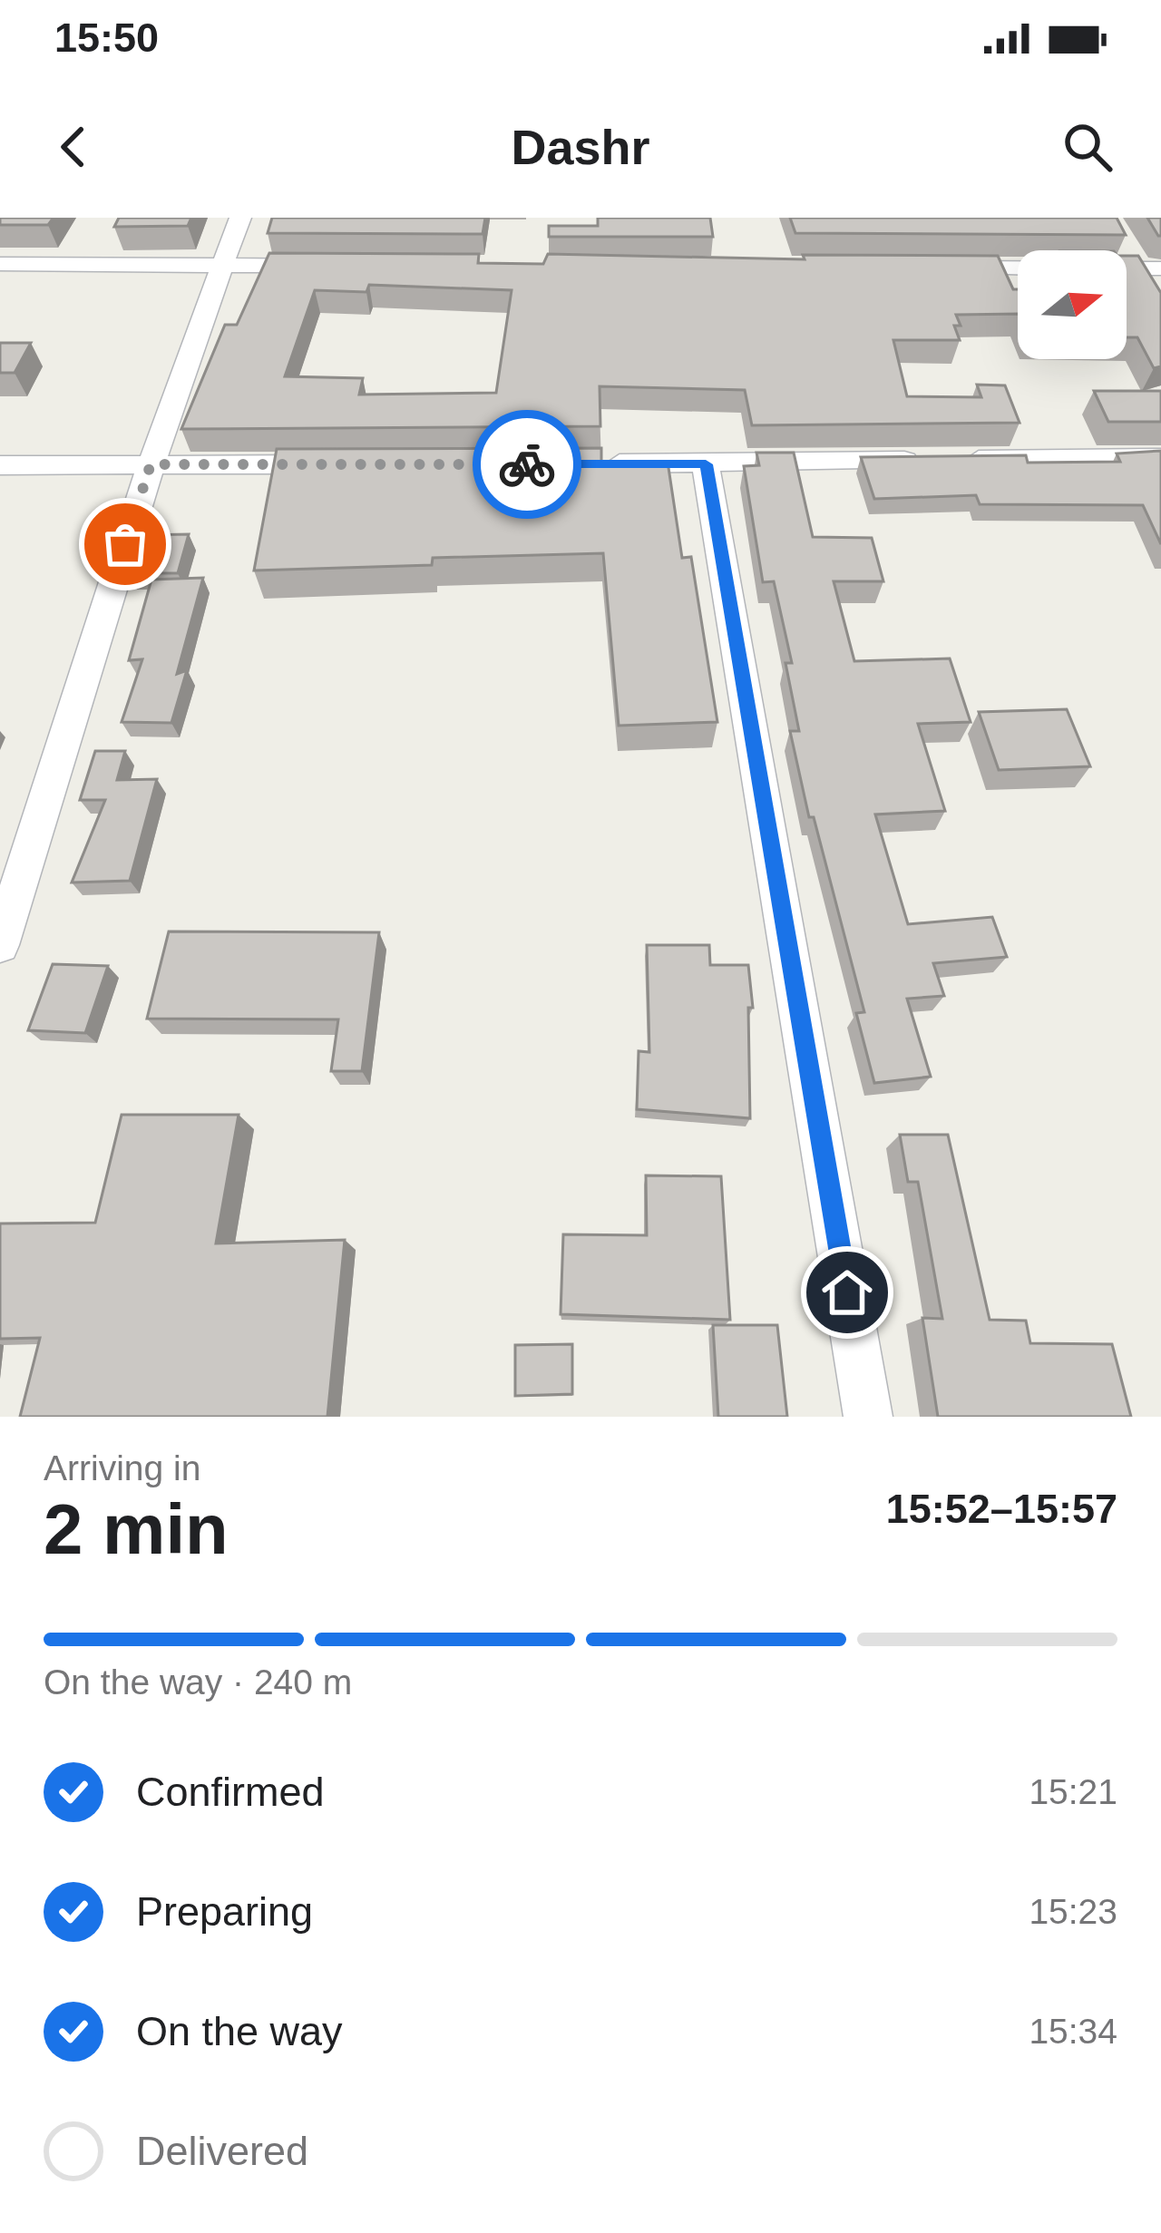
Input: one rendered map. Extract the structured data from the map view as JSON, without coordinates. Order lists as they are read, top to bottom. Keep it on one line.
{"north":"right","page":{"status":"15:50","header":"Dashr","heading":["2 min","Arriving in","15:52–15:57"],"bar":"On the way · 240 m","list":[["Confirmed","15:21"],["Preparing","15:23"],["On the way","15:34"],"Delivered"]}}
